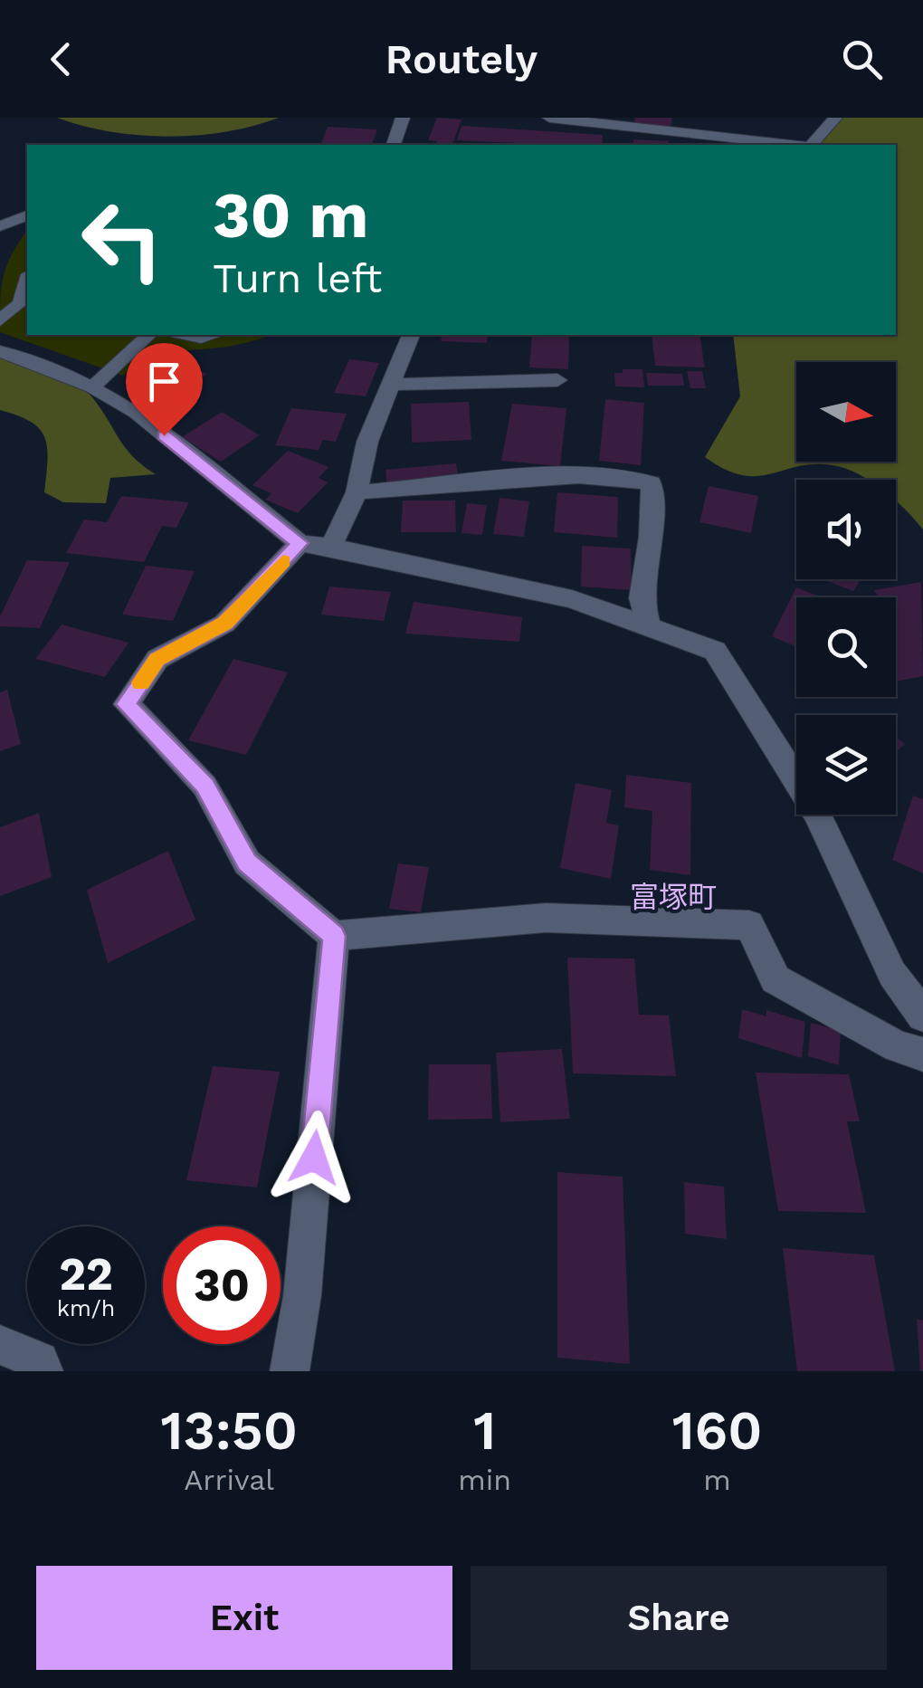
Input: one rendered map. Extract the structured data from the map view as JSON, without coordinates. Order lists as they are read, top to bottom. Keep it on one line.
{"districts":["富塚町"],"north":"right","page":{"header":"Routely","turn":["30 m","Turn left"],"speed":"22 km/h","limit":"30","eta":["13:50","Arrival","1","min","160","m"],"buttons":["Exit","Share"]}}
